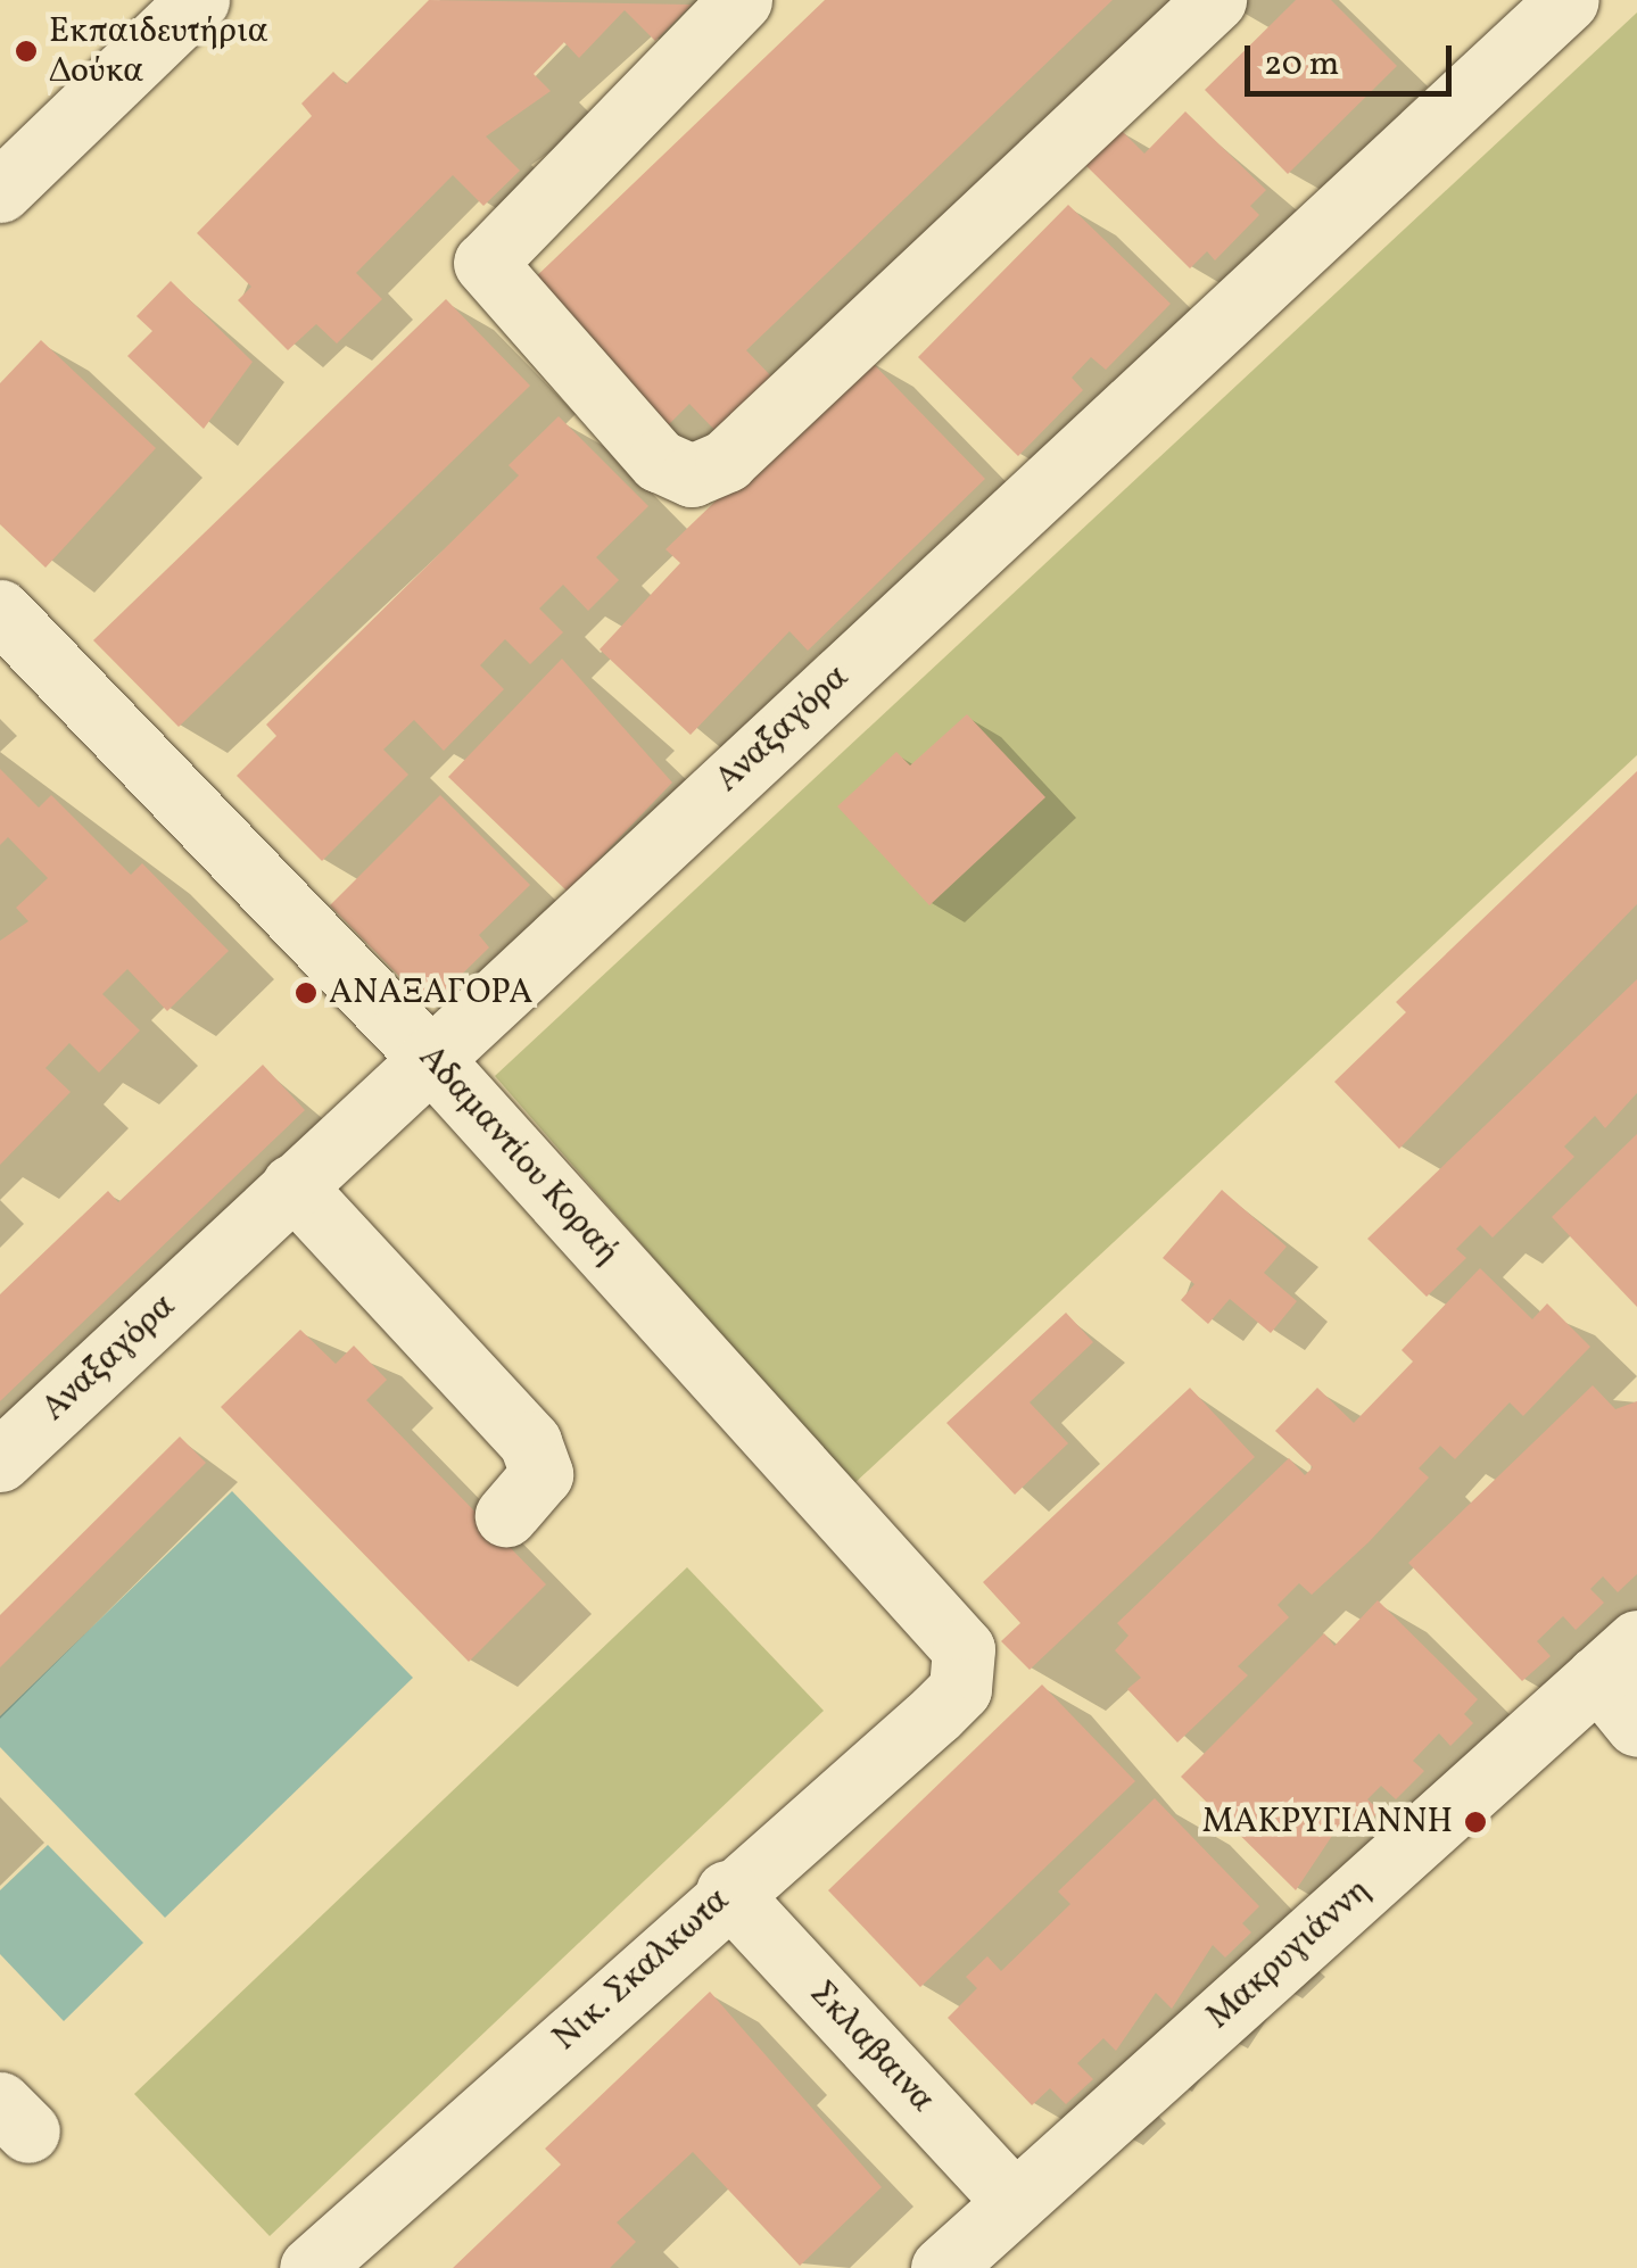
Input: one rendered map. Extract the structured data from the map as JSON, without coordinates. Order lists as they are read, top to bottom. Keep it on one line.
{"streets":{"street":["Αναξαγόρα","Αδαμαντίου Κοραή","Μακρυγιάννη","Νικ. Σκαλκωτα","Σκλαβαινα"]},"crossings":[["Αναξαγόρα","Αδαμαντίου Κοραή"],["Αδαμαντίου Κοραή","Νικ. Σκαλκωτα"],["Μακρυγιάννη","Σκλαβαινα"],["Νικ. Σκαλκωτα","Σκλαβαινα"]],"places":["Εκπαιδευτήρια Δούκα","ΑΝΑΞΑΓΟΡΑ","ΜΑΚΡΥΓΙΑΝΝΗ"],"scale_bar":"20 m"}
